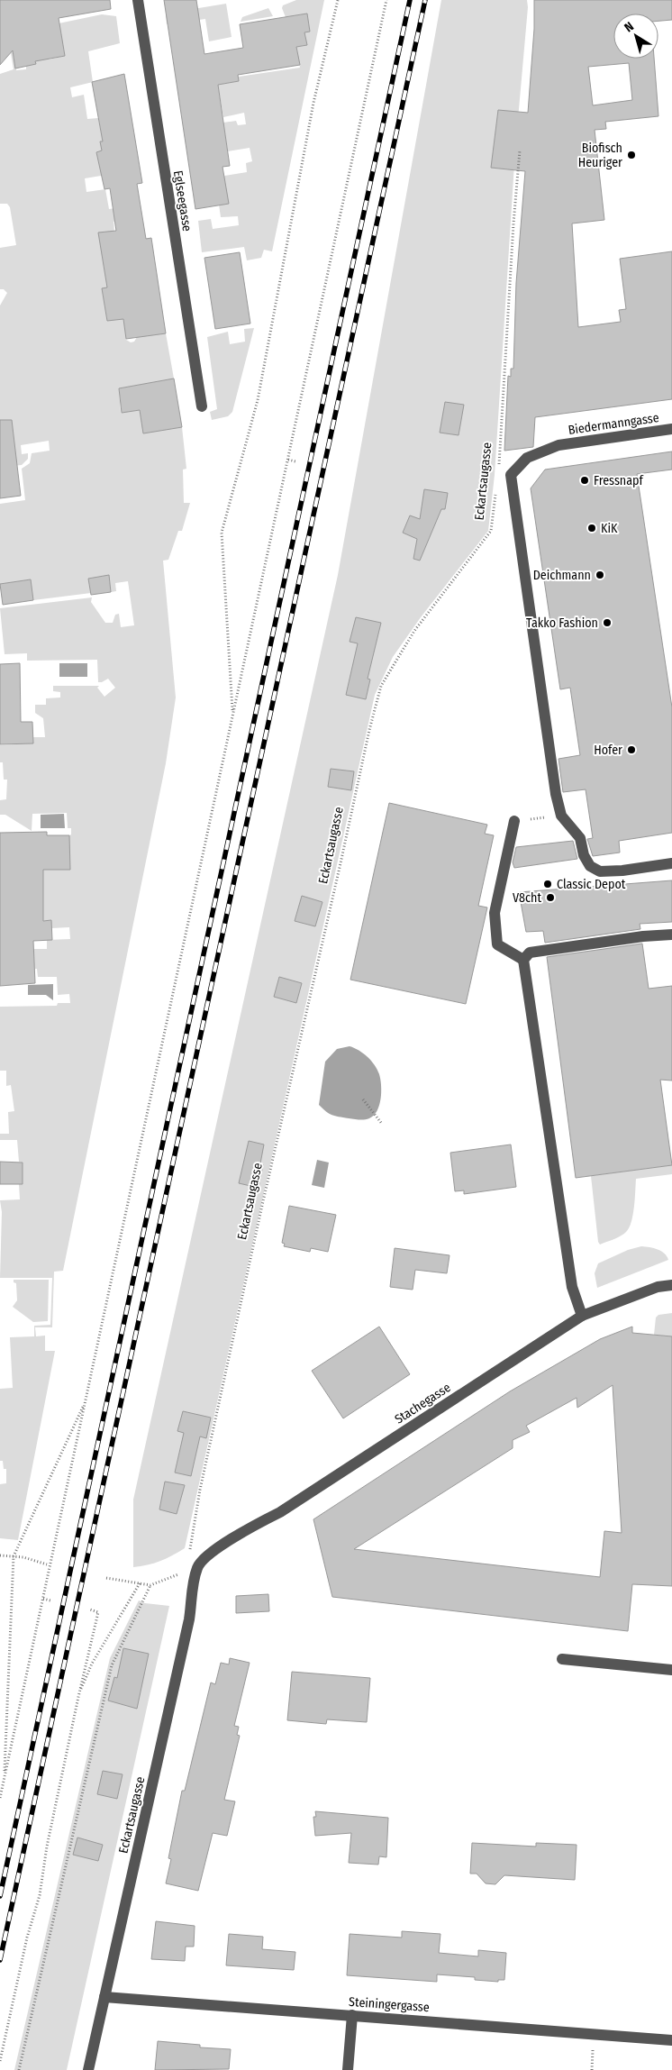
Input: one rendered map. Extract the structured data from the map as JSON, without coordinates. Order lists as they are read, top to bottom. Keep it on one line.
{"streets":{"street":["Eglseegasse","Biedermanngasse","Eckartsaugasse","Stachegasse","Steiningergasse"]},"crossings":[["Eckartsaugasse","Stachegasse"],["Eckartsaugasse","Steiningergasse"]],"places":["Biofisch Heuriger","Fressnapf","KiK","Deichmann","Takko Fashion","Hofer","Classic Depot","V8cht"],"north":"top left"}
